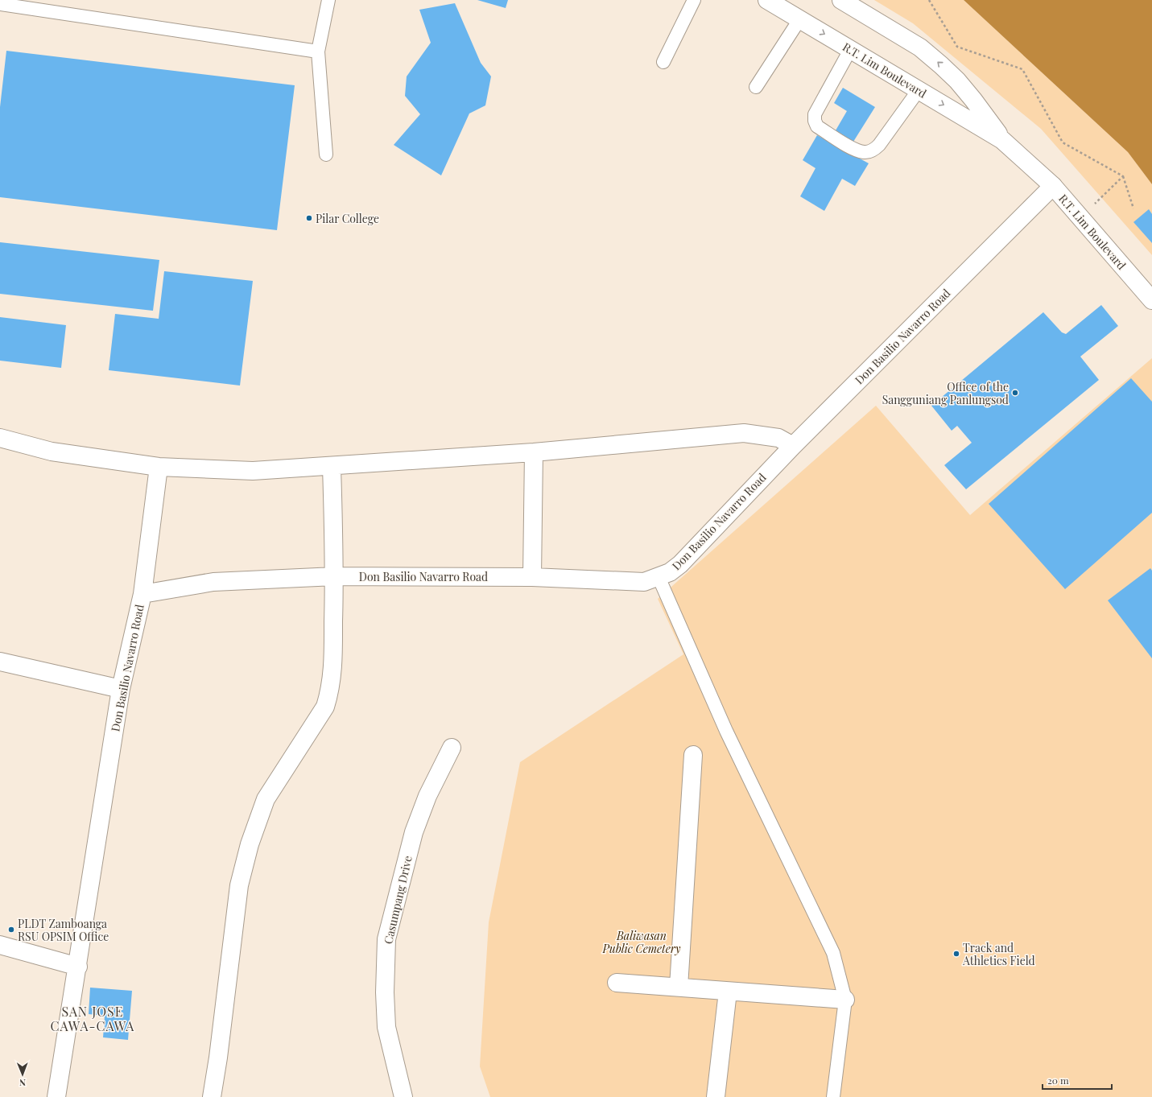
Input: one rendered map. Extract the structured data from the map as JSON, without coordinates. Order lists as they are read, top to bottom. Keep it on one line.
{"streets":{"street":["R.T. Lim Boulevard","Don Basilio Navarro Road","Casumpang Drive"]},"crossings":[["R.T. Lim Boulevard","Don Basilio Navarro Road"]],"districts":["SAN JOSE CAWA-CAWA"],"parks":["Baliwasan Public Cemetery"],"places":["Pilar College","Office of the Sangguniang Panlungsod","PLDT Zamboanga RSU OPSIM Office","Track and Athletics Field"],"scale_bar":"20 m","north":"bottom"}
